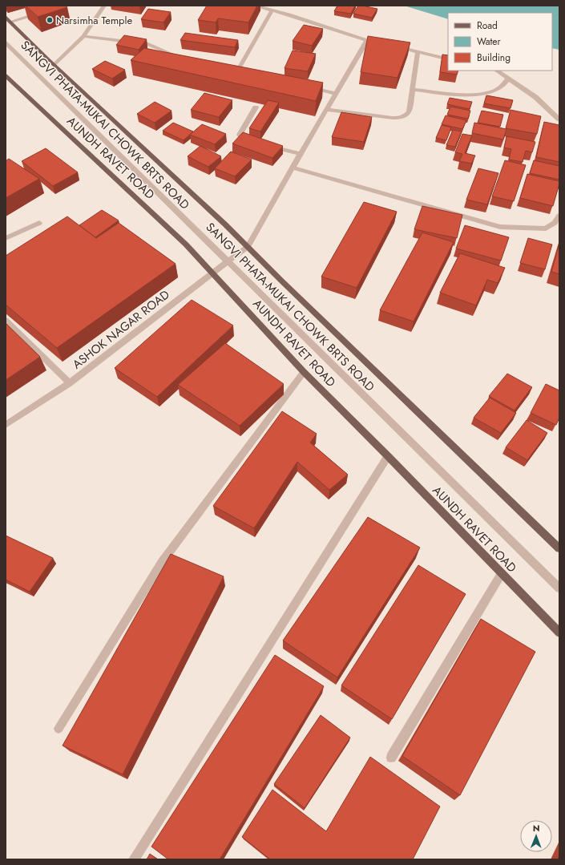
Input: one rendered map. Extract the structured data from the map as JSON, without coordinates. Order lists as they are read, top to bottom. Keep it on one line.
{"streets":{"main road":["AUNDH RAVET ROAD"],"street":["SANGVI PHATA-MUKAI CHOWK BRTS ROAD","ASHOK NAGAR ROAD"]},"crossings":[["SANGVI PHATA-MUKAI CHOWK BRTS ROAD","ASHOK NAGAR ROAD"],["AUNDH RAVET ROAD","ASHOK NAGAR ROAD"]],"places":["Narsimha Temple"],"legend":["Road","Water","Building"],"north":"top"}
